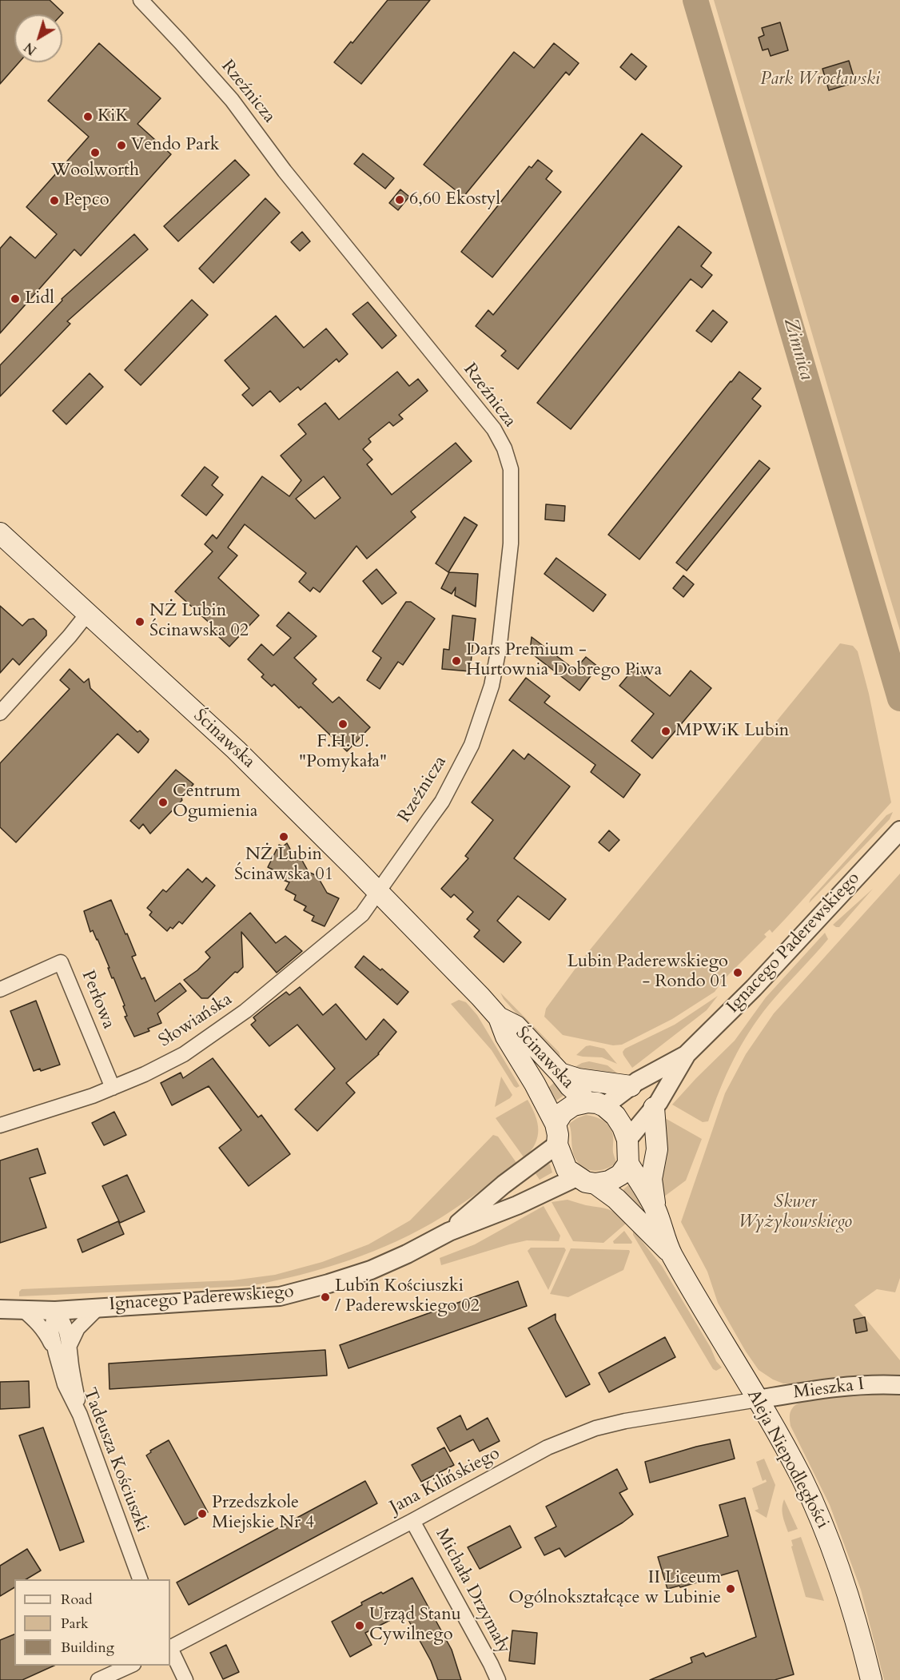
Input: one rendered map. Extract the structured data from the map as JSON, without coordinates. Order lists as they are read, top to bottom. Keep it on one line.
{"streets":{"main road":["Ścinawska","Aleja Niepodległości"],"street":["Rzeźnicza","Ignacego Paderewskiego","Perłowa","Słowiańska","Mieszka I","Tadeusza Kościuszki","Jana Kilińskiego","Michała Drzymały"]},"crossings":[["Rzeźnicza","Ścinawska"],["Rzeźnicza","Słowiańska"],["Ścinawska","Ignacego Paderewskiego"],["Ścinawska","Słowiańska"],["Ścinawska","Aleja Niepodległości"],["Ignacego Paderewskiego","Aleja Niepodległości"],["Ignacego Paderewskiego","Tadeusza Kościuszki"],["Perłowa","Słowiańska"],["Mieszka I","Aleja Niepodległości"],["Mieszka I","Jana Kilińskiego"],["Aleja Niepodległości","Jana Kilińskiego"],["Jana Kilińskiego","Michała Drzymały"]],"water":["Zimnica"],"parks":["Park Wrocławski","Skwer Wyżykowskiego"],"places":["KiK","Vendo Park","Woolworth","6,60 Ekostyl","Pepco","Lidl","NŻ Lubin Ścinawska 02","Dars Premium - Hurtownia Dobrego Piwa","F.H.U. \"Pomykała\"","MPWiK Lubin","Centrum Ogumienia","NŻ Lubin Ścinawska 01","Lubin Paderewskiego - Rondo 01","Lubin Kościuszki / Paderewskiego 02","Przedszkole Miejskie Nr 4","II Liceum Ogólnokształcące w Lubinie","Urząd Stanu Cywilnego"],"legend":["Road","Park","Building"],"north":"bottom left"}
